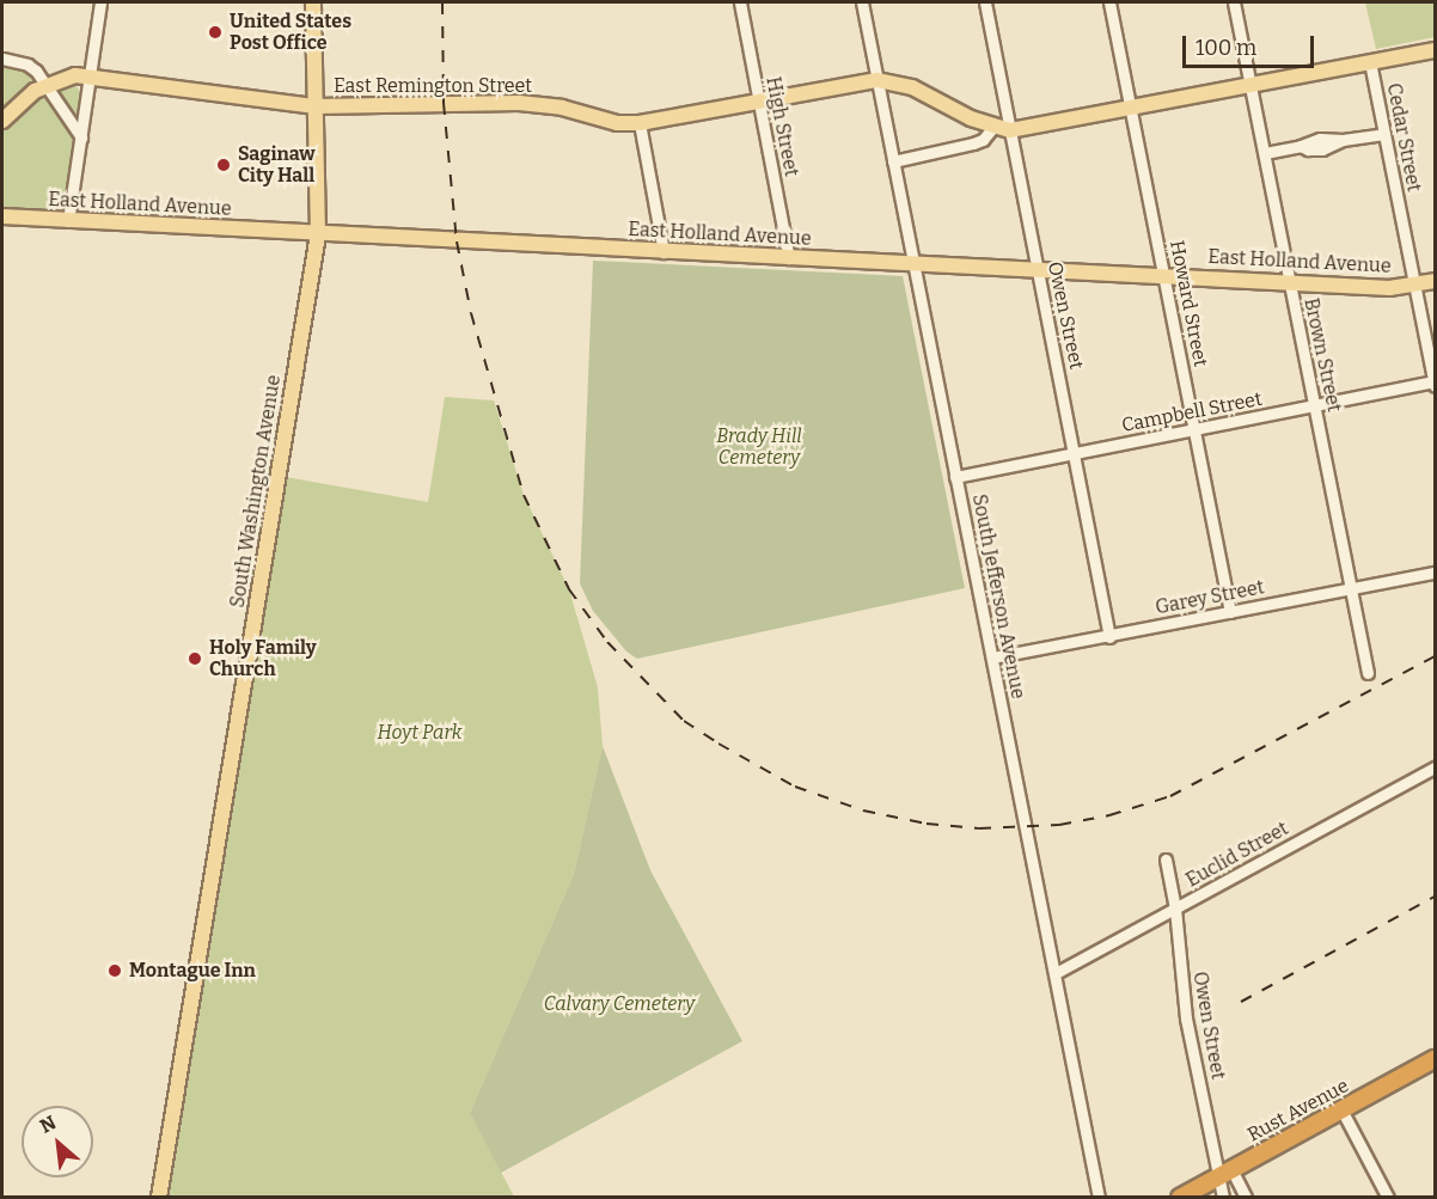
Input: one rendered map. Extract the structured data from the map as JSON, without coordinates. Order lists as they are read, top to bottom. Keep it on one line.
{"streets":{"highway":["Rust Avenue"],"main road":["East Remington Street","East Holland Avenue","South Washington Avenue"],"street":["High Street","Cedar Street","Howard Street","Owen Street","Brown Street","Campbell Street","South Jefferson Avenue","Garey Street","Euclid Street"]},"crossings":[["East Remington Street","High Street"],["East Remington Street","Cedar Street"],["East Remington Street","Howard Street"],["East Remington Street","Owen Street"],["East Remington Street","Brown Street"],["East Remington Street","South Washington Avenue"],["East Remington Street","South Jefferson Avenue"],["High Street","East Holland Avenue"],["Cedar Street","East Holland Avenue"],["Cedar Street","Campbell Street"],["East Holland Avenue","Howard Street"],["East Holland Avenue","Owen Street"],["East Holland Avenue","Brown Street"],["East Holland Avenue","South Washington Avenue"],["East Holland Avenue","South Jefferson Avenue"],["Howard Street","Campbell Street"],["Howard Street","Garey Street"],["Owen Street","Campbell Street"],["Owen Street","Garey Street"],["Owen Street","Euclid Street"],["Owen Street","Rust Avenue"],["Brown Street","Campbell Street"],["Brown Street","Garey Street"],["Campbell Street","South Jefferson Avenue"],["South Jefferson Avenue","Garey Street"],["South Jefferson Avenue","Euclid Street"]],"parks":["Brady Hill Cemetery","Hoyt Park","Calvary Cemetery"],"places":["United States Post Office","Saginaw City Hall","Holy Family Church","Montague Inn"],"scale_bar":"100 m","north":"top left"}
